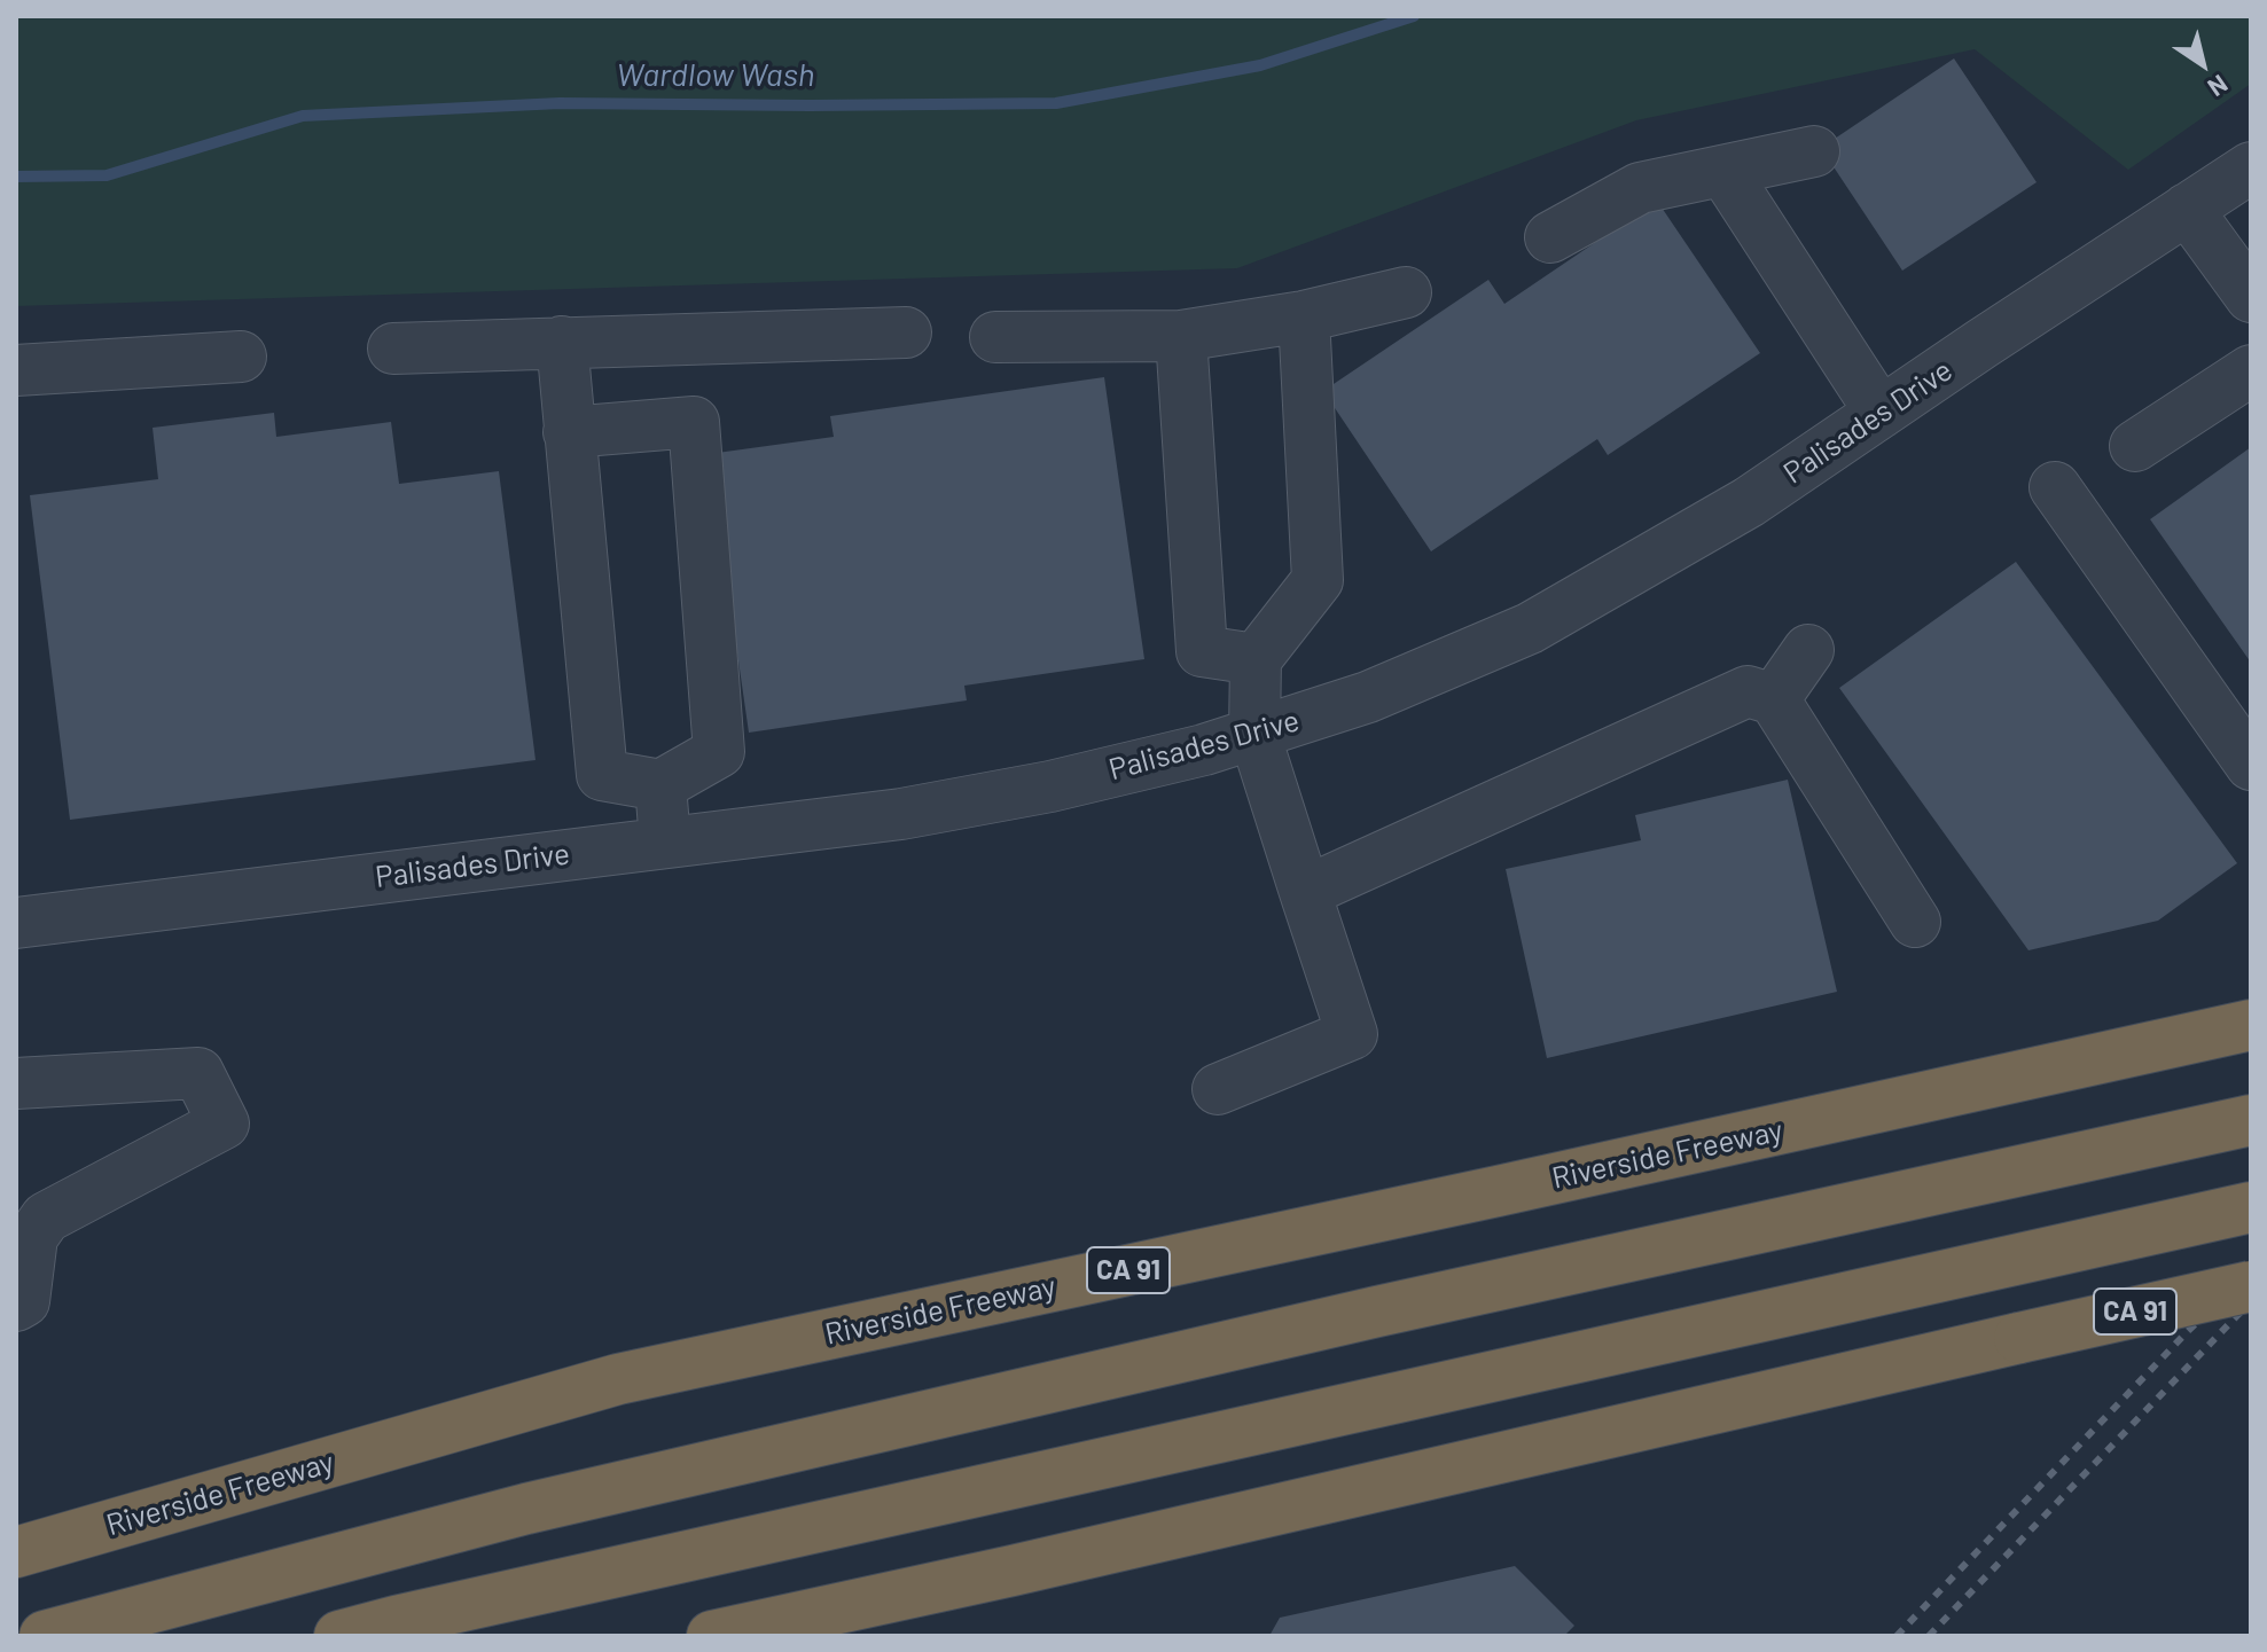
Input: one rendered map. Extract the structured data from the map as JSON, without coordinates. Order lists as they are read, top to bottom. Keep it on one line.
{"streets":{"highway":["Riverside Freeway","CA 91"],"street":["Palisades Drive"]},"water":["Wardlow Wash"],"north":"bottom right"}
